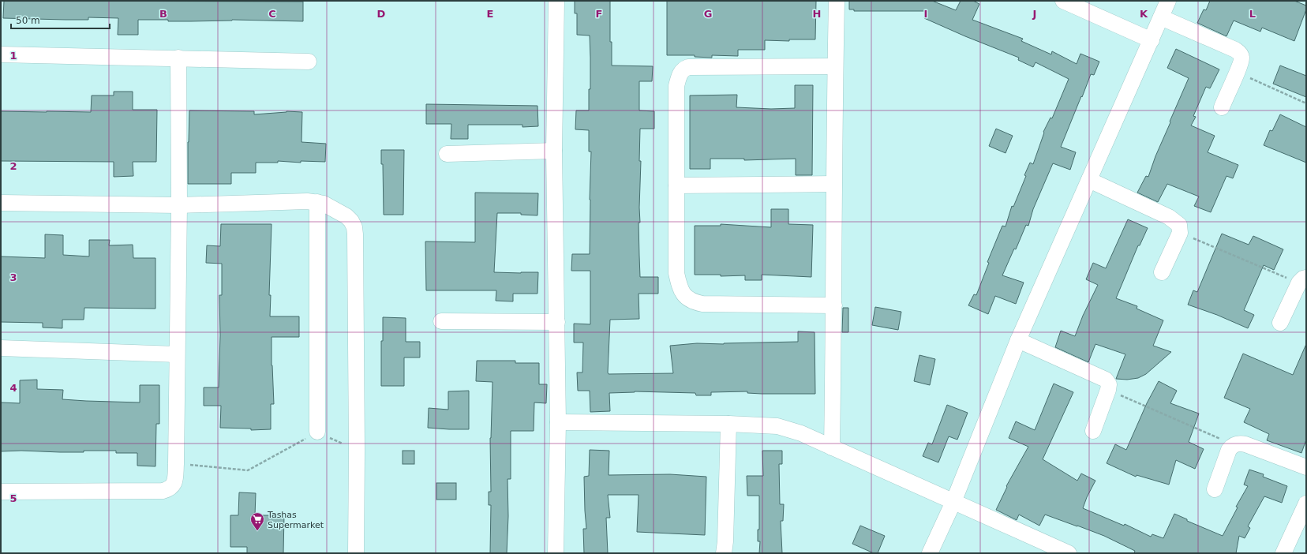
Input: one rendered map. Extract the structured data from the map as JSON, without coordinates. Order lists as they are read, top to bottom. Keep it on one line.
{"places":{"supermarket":["Tashas Supermarket"]},"scale_bar":"50 m","grid":{"columns":["B","C","D","E","F","G","H","I","J","K","L"],"rows":["1","2","3","4","5"]}}
